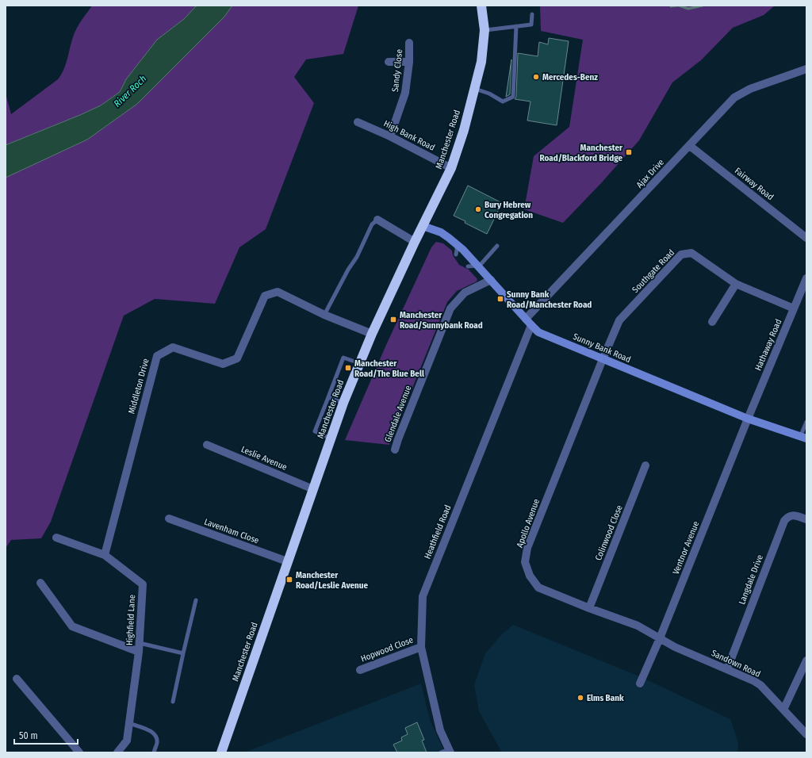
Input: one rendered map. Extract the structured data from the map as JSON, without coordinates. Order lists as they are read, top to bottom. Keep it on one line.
{"streets":{"highway":["Manchester Road"],"street":["Sandy Close","High Bank Road","Ajax Drive","Fairway Road","Southgate Road","Hathaway Road","Sunny Bank Road","Middleton Drive","Glendale Avenue","Leslie Avenue","Apollo Avenue","Lavenham Close","Heathfield Road","Colinwood Close","Ventnor Avenue","Langdale Drive","Highfield Lane","Hopwood Close","Sandown Road"]},"crossings":[["Sandy Close","High Bank Road"],["High Bank Road","Manchester Road"],["Manchester Road","Sunny Bank Road"],["Manchester Road","Middleton Drive"],["Manchester Road","Leslie Avenue"],["Manchester Road","Lavenham Close"],["Ajax Drive","Fairway Road"],["Ajax Drive","Sunny Bank Road"],["Ajax Drive","Heathfield Road"],["Southgate Road","Hathaway Road"],["Southgate Road","Sunny Bank Road"],["Southgate Road","Apollo Avenue"],["Hathaway Road","Sunny Bank Road"],["Hathaway Road","Ventnor Avenue"],["Sunny Bank Road","Glendale Avenue"],["Sunny Bank Road","Apollo Avenue"],["Sunny Bank Road","Heathfield Road"],["Sunny Bank Road","Ventnor Avenue"],["Middleton Drive","Highfield Lane"],["Apollo Avenue","Colinwood Close"],["Apollo Avenue","Ventnor Avenue"],["Apollo Avenue","Sandown Road"],["Heathfield Road","Hopwood Close"],["Ventnor Avenue","Sandown Road"],["Langdale Drive","Sandown Road"]],"water":["River Roch"],"places":{"other":["Mercedes-Benz","Bury Hebrew Congregation","Elms Bank"],"transit":["Manchester Road/Blackford Bridge","Sunny Bank Road/Manchester Road","Manchester Road/Sunnybank Road","Manchester Road/The Blue Bell","Manchester Road/Leslie Avenue"]},"scale_bar":"50 m"}
